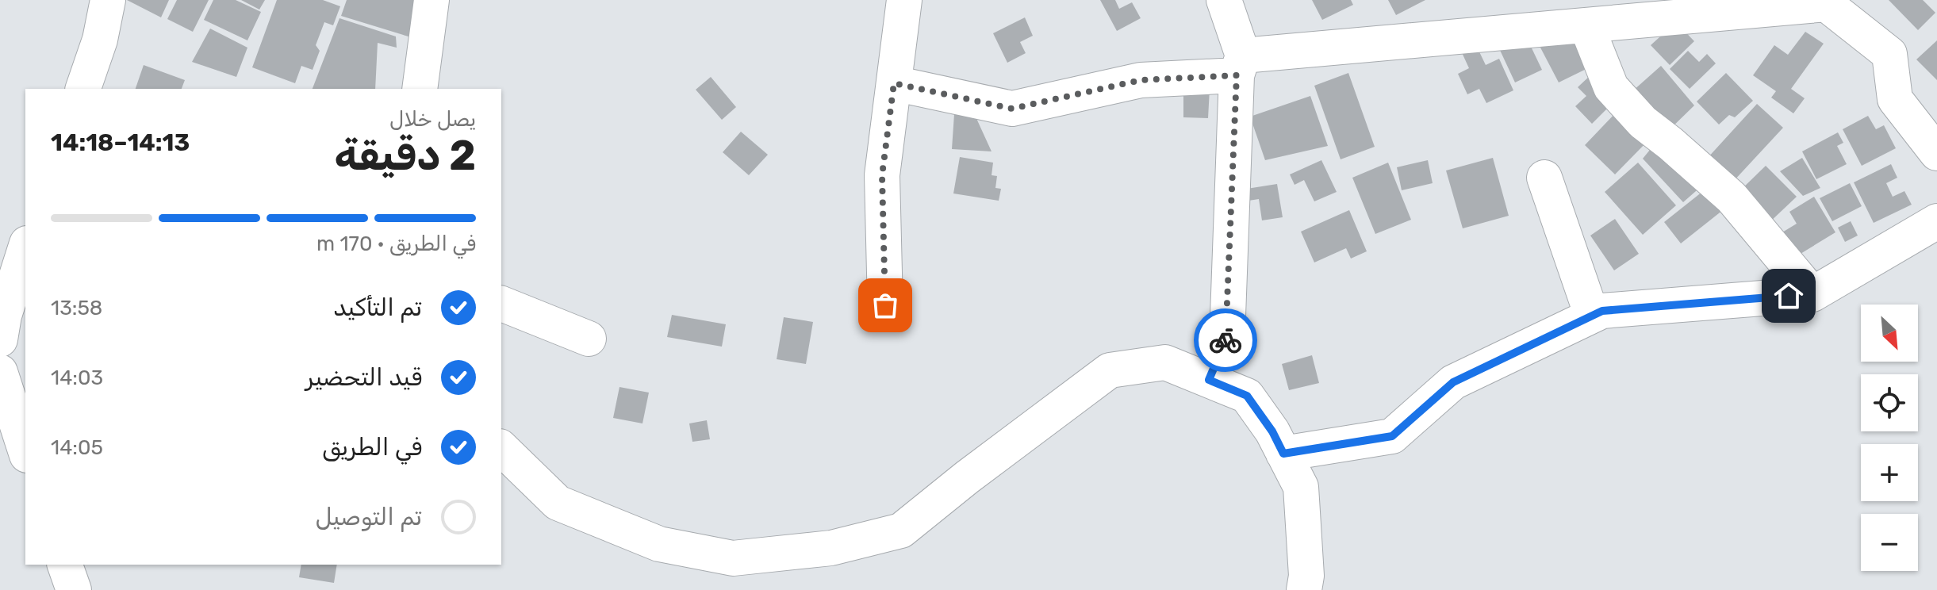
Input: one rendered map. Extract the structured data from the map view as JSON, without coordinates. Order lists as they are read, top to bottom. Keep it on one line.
{"north":"bottom right","page":{"heading":["2 دقيقة","يصل خلال","14:13–14:18"],"bar":"في الطريق · 170 m","list":[["تم التأكيد","13:58"],["قيد التحضير","14:03"],["في الطريق","14:05"],"تم التوصيل"],"map_buttons":["+","−"]}}
